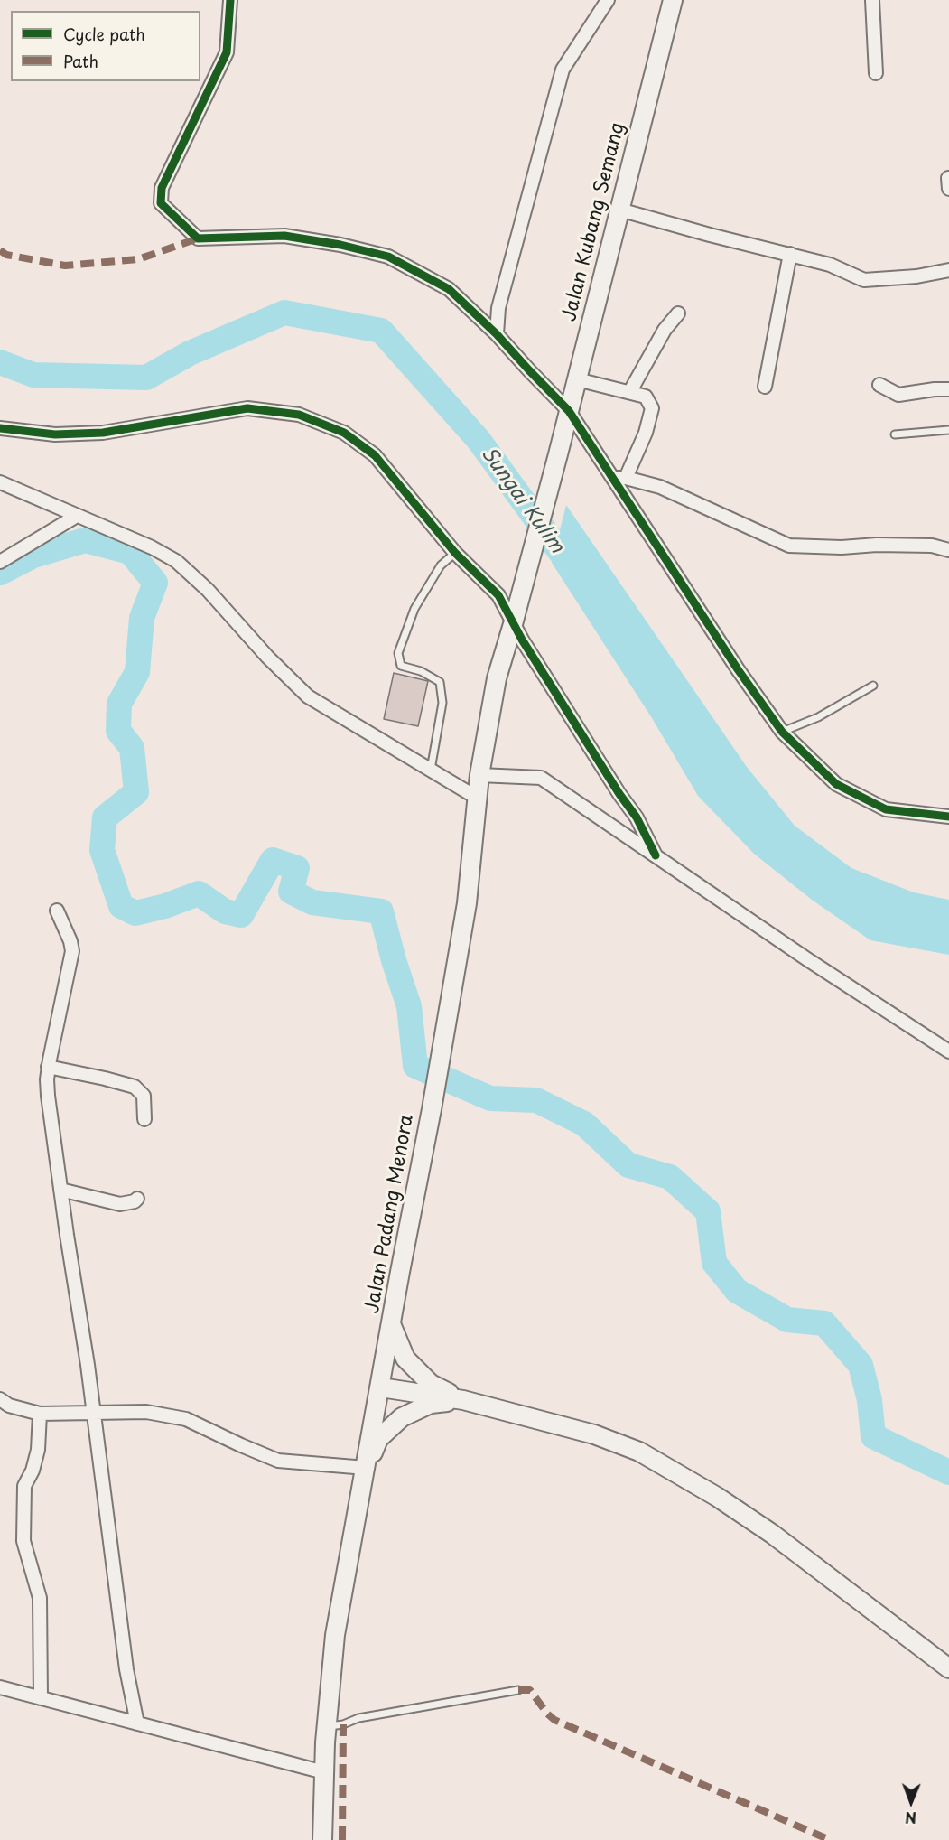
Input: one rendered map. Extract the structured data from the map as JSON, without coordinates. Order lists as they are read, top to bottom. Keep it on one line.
{"streets":{"main road":["Jalan Kubang Semang","Jalan Padang Menora"]},"crossings":[["Jalan Kubang Semang","Jalan Padang Menora"]],"water":["Sungai Kulim"],"legend":["Cycle path","Path"],"north":"bottom"}
